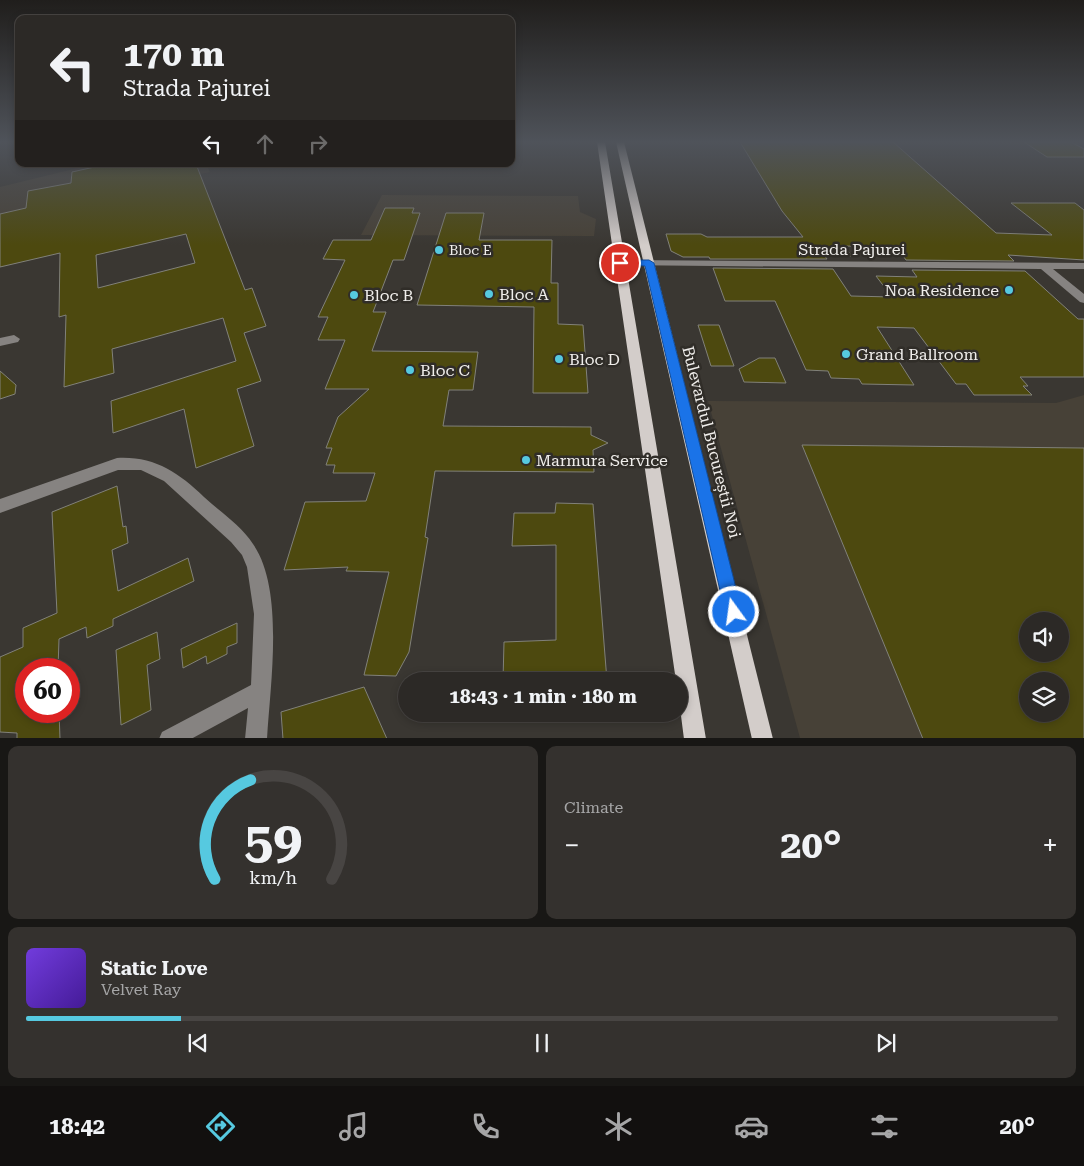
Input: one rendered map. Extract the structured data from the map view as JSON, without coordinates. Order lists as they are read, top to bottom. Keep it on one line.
{"streets":{"main road":["Bulevardul Bucureștii Noi"],"street":["Strada Pajurei"]},"crossings":[["Strada Pajurei","Bulevardul Bucureștii Noi"]],"places":["Bloc E","Noa Residence","Bloc A","Bloc B","Grand Ballroom","Bloc D","Bloc C","Marmura Service"],"page":{"turn":["170 m","Strada Pajurei"],"limit":"60","trip":"18:43 · 1 min · 180 m","tile":"Climate","heat":["−","20°","+"],"song":["Static Love","Velvet Ray"],"tabs":["18:42","20°"],"gauge":["59","km/h"]}}
